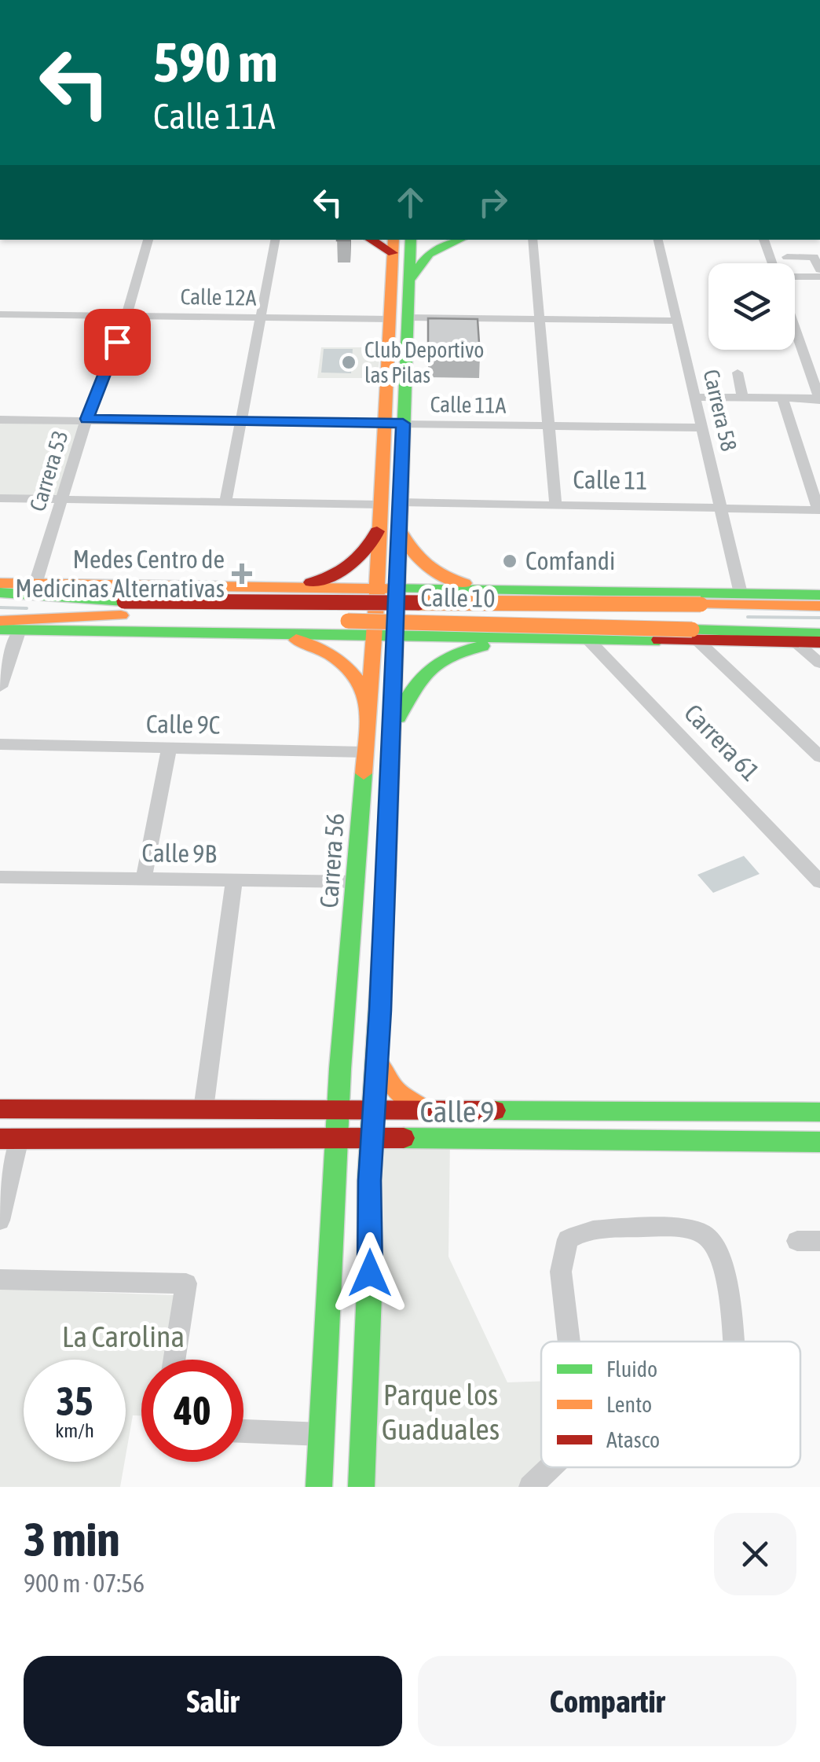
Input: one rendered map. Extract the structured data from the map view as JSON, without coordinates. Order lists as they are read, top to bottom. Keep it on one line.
{"streets":{"street":["Calle 12A","Calle 11A","Carrera 58","Carrera 53","Calle 11","Calle 10","Calle 9C","Carrera 61","Calle 9B","Carrera 56","Calle 9"]},"crossings":[["Calle 12A","Carrera 58"],["Calle 12A","Carrera 53"],["Calle 12A","Carrera 56"],["Calle 11A","Carrera 58"],["Calle 11A","Carrera 53"],["Calle 11A","Carrera 56"],["Carrera 58","Calle 11"],["Carrera 58","Calle 10"],["Carrera 53","Calle 10"],["Calle 11","Carrera 56"],["Calle 10","Carrera 61"],["Calle 10","Carrera 56"],["Calle 9C","Carrera 56"],["Calle 9B","Carrera 56"],["Carrera 56","Calle 9"]],"parks":["La Carolina","Parque los Guaduales"],"places":{"other":["Club Deportivo las Pilas","Comfandi"],"health":["Medes Centro de Medicinas Alternativas"]},"legend":["Fluido","Lento","Atasco"],"page":{"turn":["590 m","Calle 11A"],"speed":"35 km/h","limit":"40","heading":["3 min","900 m · 07:56"],"buttons":["Salir","Compartir"]}}
